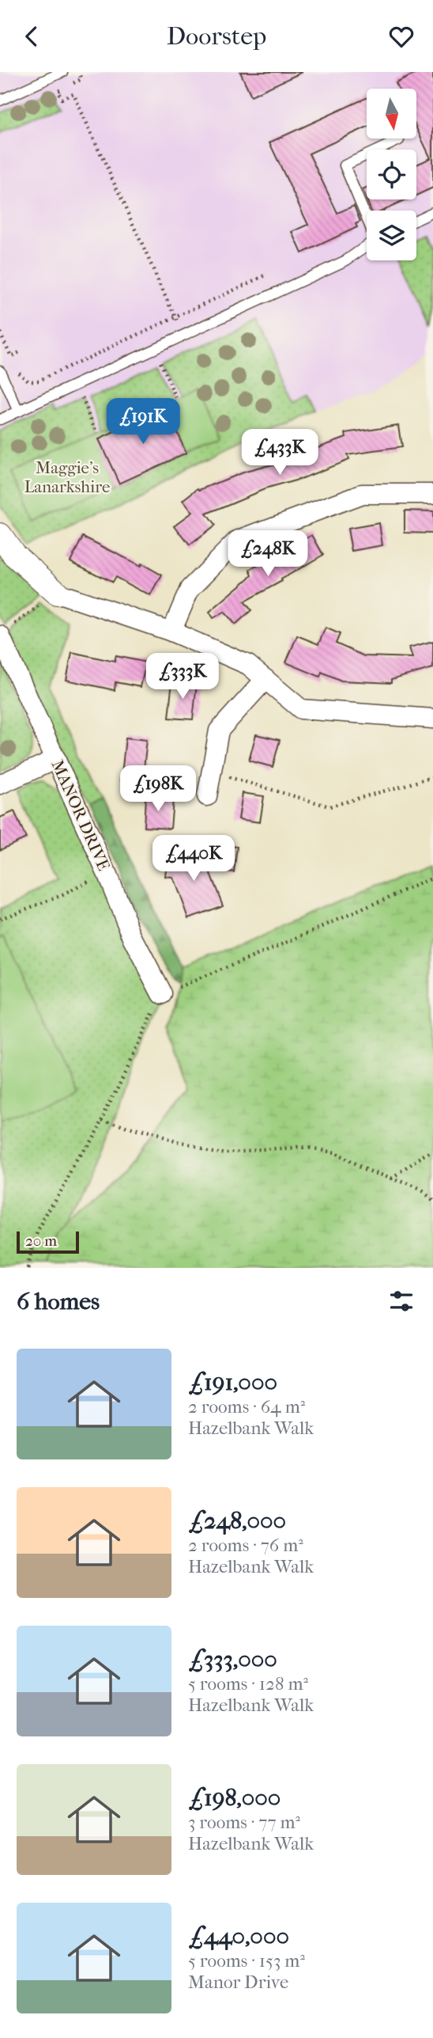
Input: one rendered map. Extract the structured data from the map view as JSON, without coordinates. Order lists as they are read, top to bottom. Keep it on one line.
{"streets":{"street":["MANOR DRIVE"]},"parks":["Maggie's Lanarkshire"],"scale_bar":"20 m","north":"bottom","page":{"header":"Doorstep","price":["£191K","£433K","£248K","£333K","£198K","£440K"],"scale":"20 m","heading":"6 homes","list":[{"name":"£191,000","note":"2 rooms · 64 m² · Hazelbank Walk"},{"name":"£248,000","note":"2 rooms · 76 m² · Hazelbank Walk"},{"name":"£333,000","note":"5 rooms · 128 m² · Hazelbank Walk"},{"name":"£198,000","note":"3 rooms · 77 m² · Hazelbank Walk"},{"name":"£440,000","note":"5 rooms · 153 m² · Manor Drive"}]}}
